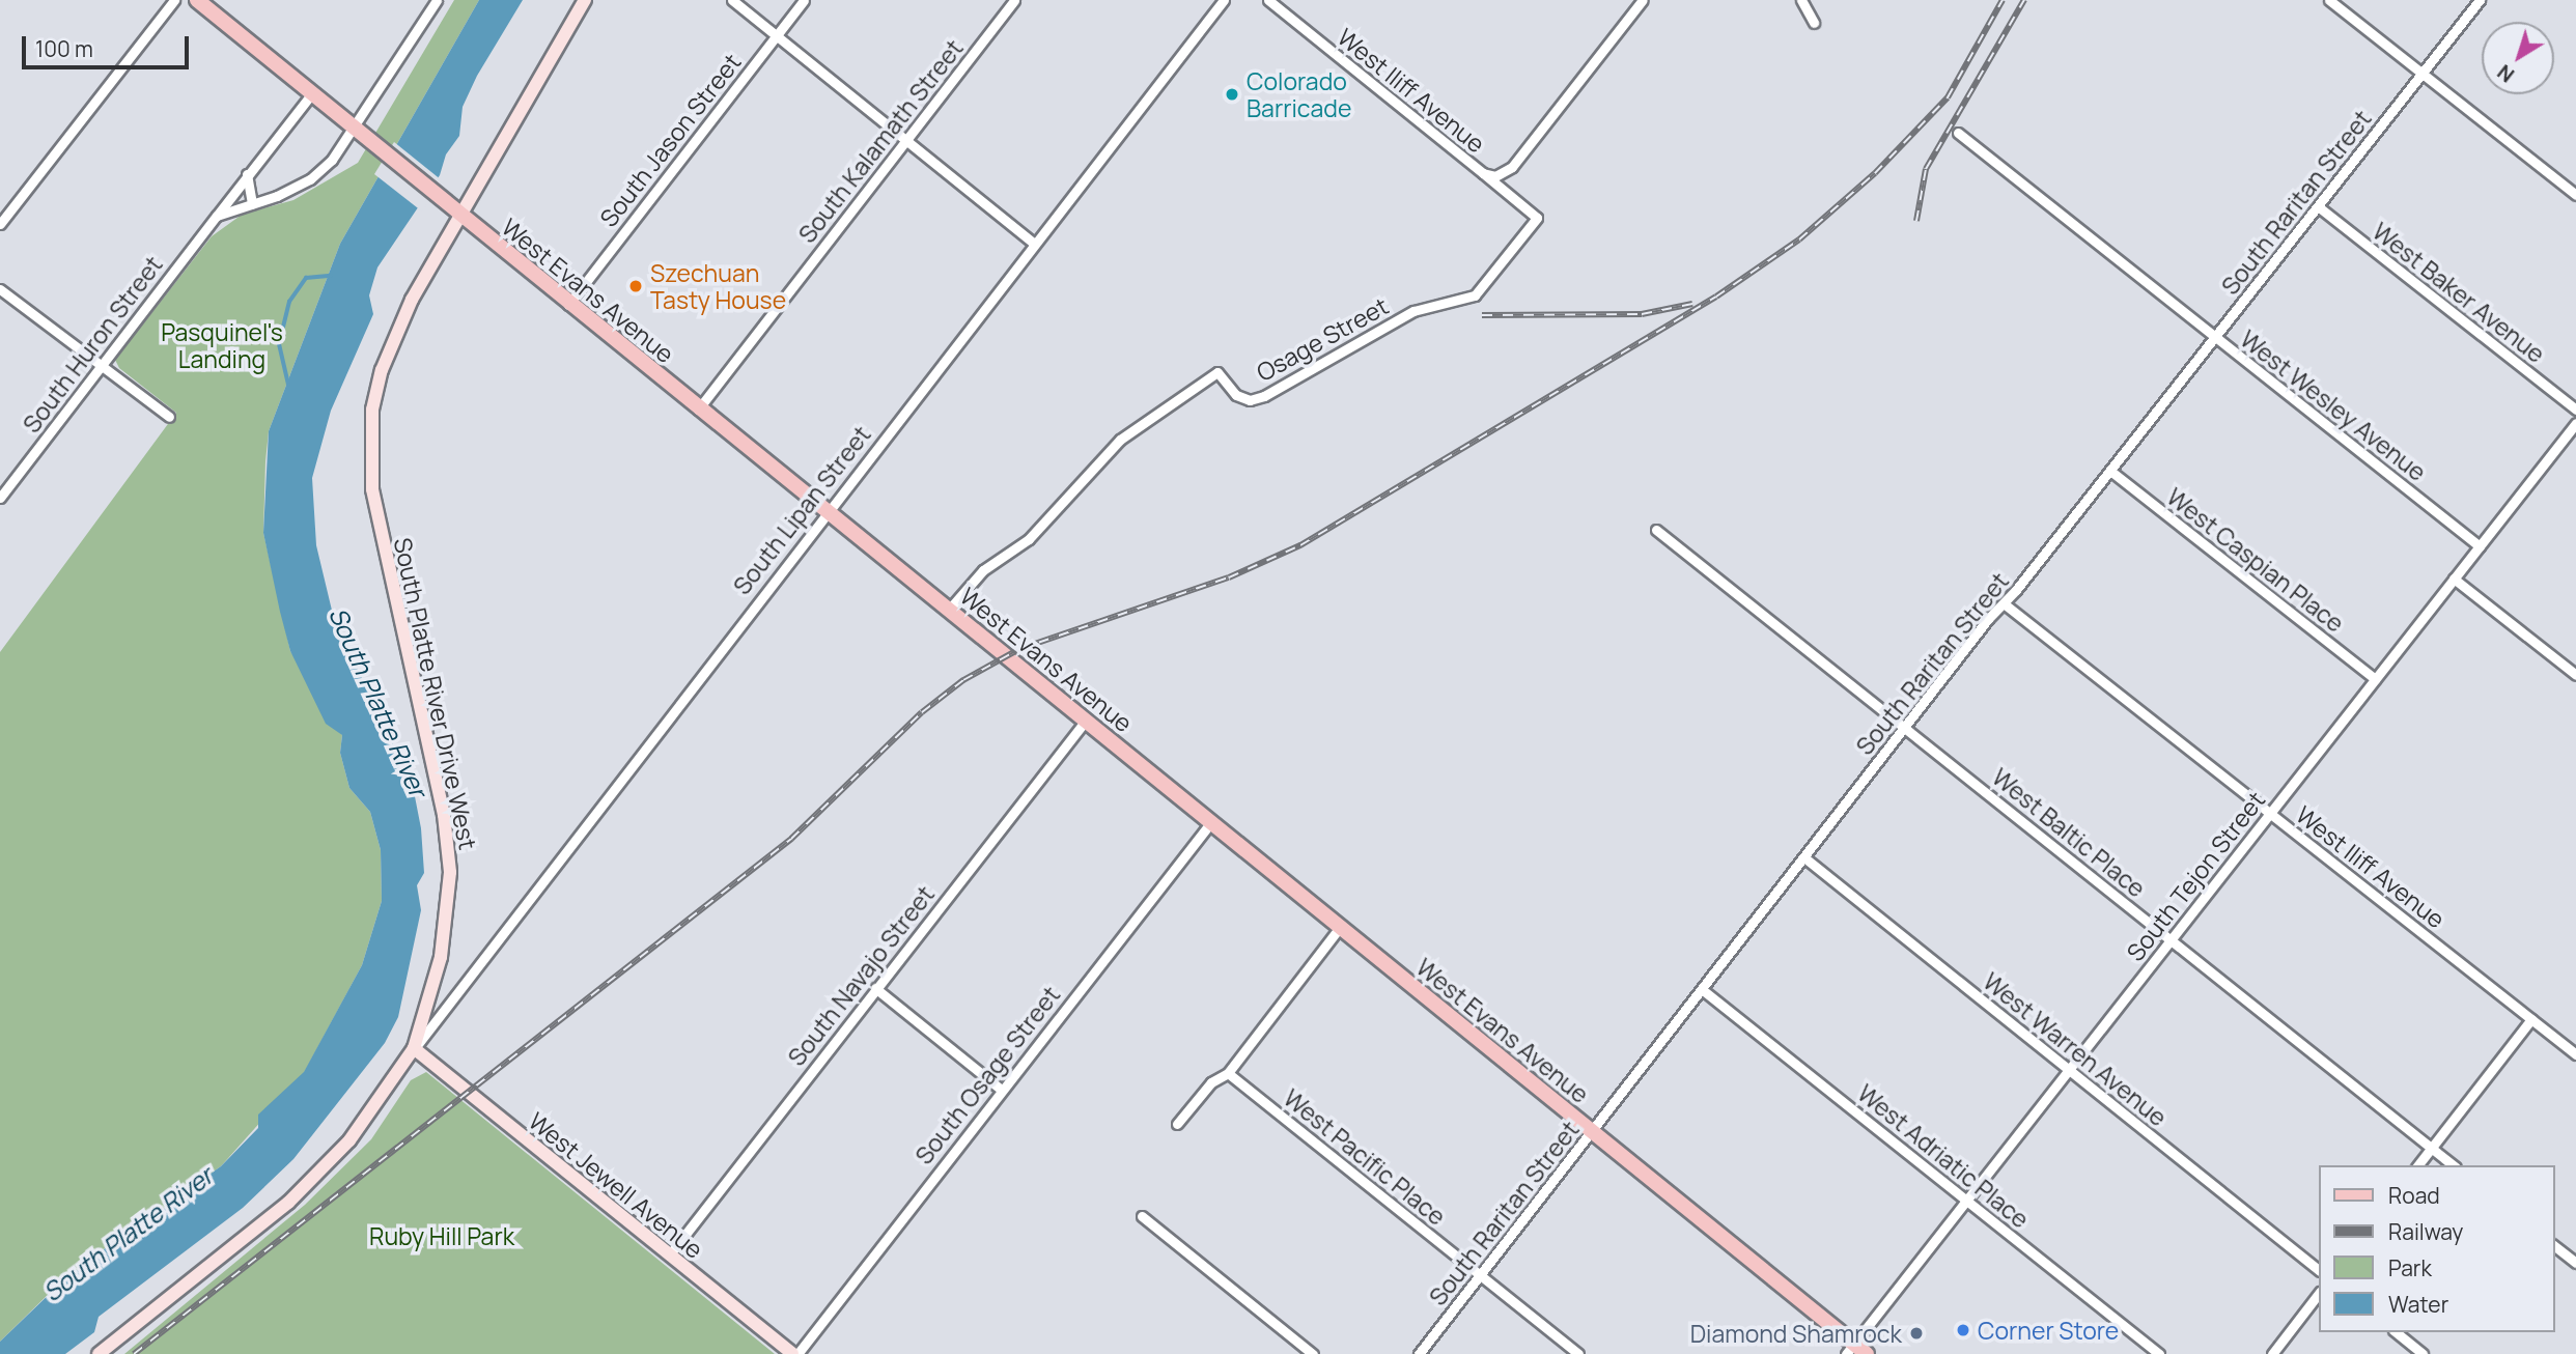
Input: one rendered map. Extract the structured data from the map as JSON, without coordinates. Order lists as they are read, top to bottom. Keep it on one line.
{"streets":{"main road":["West Evans Avenue"],"street":["West Iliff Avenue","South Jason Street","South Kalamath Street","South Raritan Street","West Baker Avenue","Osage Street","South Huron Street","West Wesley Avenue","South Lipan Street","West Caspian Place","South Platte River Drive West","West Baltic Place","South Tejon Street","South Navajo Street","West Warren Avenue","South Osage Street","West Adriatic Place","West Pacific Place","West Jewell Avenue"]},"crossings":[["West Iliff Avenue","South Raritan Street"],["West Iliff Avenue","Osage Street"],["West Iliff Avenue","South Tejon Street"],["South Jason Street","West Evans Avenue"],["South Kalamath Street","West Evans Avenue"],["South Raritan Street","West Evans Avenue"],["South Raritan Street","West Baker Avenue"],["South Raritan Street","West Wesley Avenue"],["South Raritan Street","West Caspian Place"],["South Raritan Street","West Baltic Place"],["South Raritan Street","West Warren Avenue"],["South Raritan Street","West Adriatic Place"],["South Raritan Street","West Pacific Place"],["West Evans Avenue","Osage Street"],["West Evans Avenue","South Huron Street"],["West Evans Avenue","South Lipan Street"],["West Evans Avenue","South Platte River Drive West"],["West Evans Avenue","South Tejon Street"],["West Evans Avenue","South Navajo Street"],["West Evans Avenue","South Osage Street"],["West Wesley Avenue","South Tejon Street"],["South Lipan Street","South Platte River Drive West"],["South Lipan Street","West Jewell Avenue"],["West Caspian Place","South Tejon Street"],["South Platte River Drive West","West Jewell Avenue"],["West Baltic Place","South Tejon Street"],["South Tejon Street","West Warren Avenue"],["South Tejon Street","West Adriatic Place"],["South Navajo Street","West Jewell Avenue"],["South Osage Street","West Jewell Avenue"]],"water":["South Platte River"],"parks":["Pasquinel's Landing","Ruby Hill Park"],"places":["Colorado Barricade","Szechuan Tasty House","Corner Store","Diamond Shamrock"],"legend":["Road","Railway","Park","Water"],"scale_bar":"100 m","north":"bottom left"}
